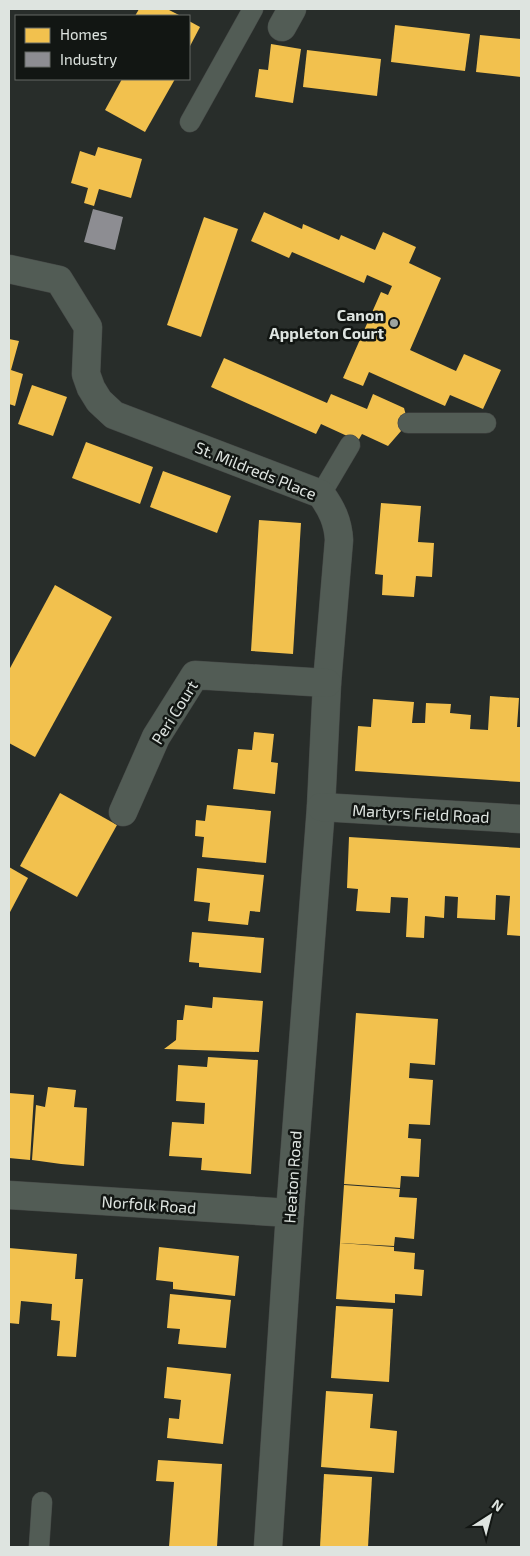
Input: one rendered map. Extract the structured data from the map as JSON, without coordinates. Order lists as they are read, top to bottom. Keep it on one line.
{"streets":{"street":["St. Mildreds Place","Peri Court","Martyrs Field Road","Heaton Road","Norfolk Road"]},"crossings":[["St. Mildreds Place","Peri Court"],["St. Mildreds Place","Martyrs Field Road"],["St. Mildreds Place","Heaton Road"],["Martyrs Field Road","Heaton Road"],["Heaton Road","Norfolk Road"]],"places":["Canon Appleton Court"],"legend":["Homes","Industry"],"north":"top right"}
